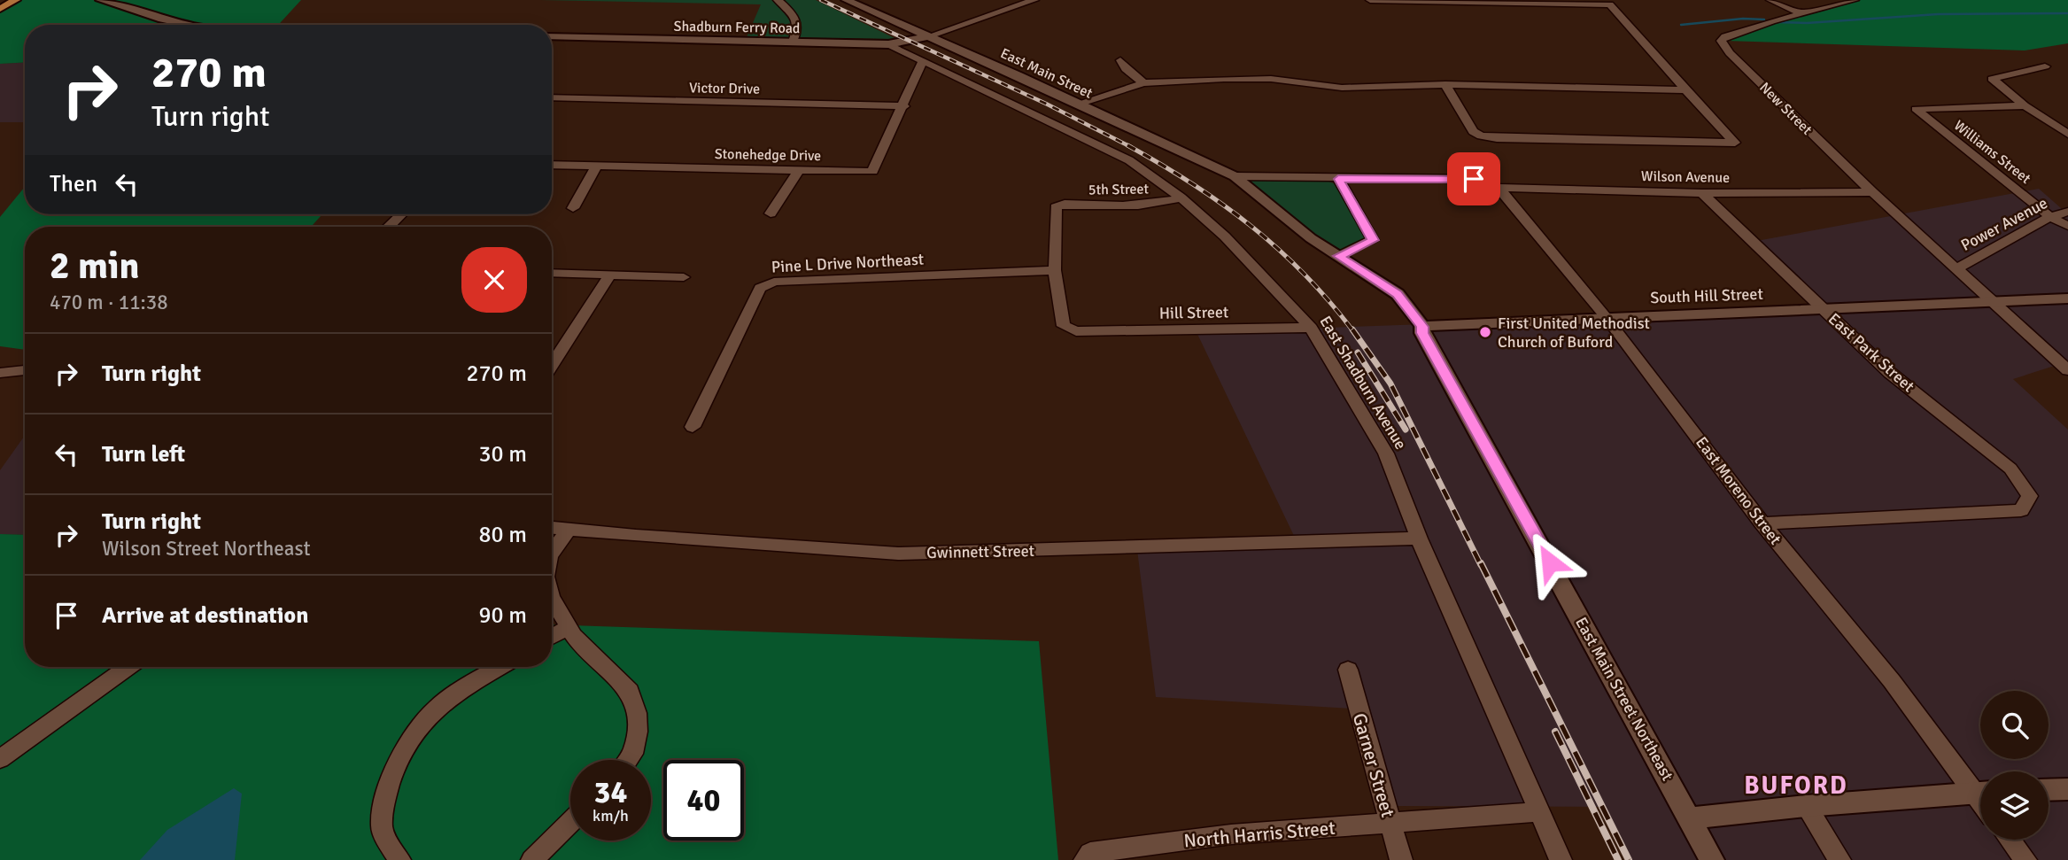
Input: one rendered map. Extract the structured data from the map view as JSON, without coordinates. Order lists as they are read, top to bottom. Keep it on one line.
{"streets":{"street":["Shadburn Ferry Road","East Main Street","Victor Drive","New Street","Williams Street","Stonehedge Drive","Wilson Avenue","5th Street","Power Avenue","Pine L Drive Northeast","South Hill Street","Hill Street","East Park Street","East Shadburn Avenue","East Moreno Street","Gwinnett Street","East Main Street Northeast","Garner Street","North Harris Street"]},"crossings":[["Shadburn Ferry Road","East Main Street"],["Shadburn Ferry Road","East Shadburn Avenue"],["East Main Street","East Main Street Northeast"],["Victor Drive","Stonehedge Drive"],["New Street","Wilson Avenue"],["New Street","Power Avenue"],["Williams Street","Power Avenue"],["Stonehedge Drive","East Shadburn Avenue"],["Wilson Avenue","East Park Street"],["Wilson Avenue","East Moreno Street"],["5th Street","Pine L Drive Northeast"],["5th Street","Hill Street"],["5th Street","East Shadburn Avenue"],["Pine L Drive Northeast","Hill Street"],["South Hill Street","East Park Street"],["South Hill Street","East Moreno Street"],["South Hill Street","East Main Street Northeast"],["Hill Street","East Shadburn Avenue"],["East Park Street","East Moreno Street"],["East Shadburn Avenue","Gwinnett Street"],["East Shadburn Avenue","North Harris Street"],["Garner Street","North Harris Street"]],"districts":["BUFORD"],"places":["First United Methodist Church of Buford"],"page":{"turn":["270 m","Turn right"],"then":"Then","heading":["2 min","470 m · 11:38"],"list":[{"name":"Turn right","value":"270 m"},{"name":"Turn left","value":"30 m"},{"name":"Turn right","note":"Wilson Street Northeast","value":"80 m"},{"name":"Arrive at destination","value":"90 m"}],"speed":"34 km/h","limit":"40"}}
